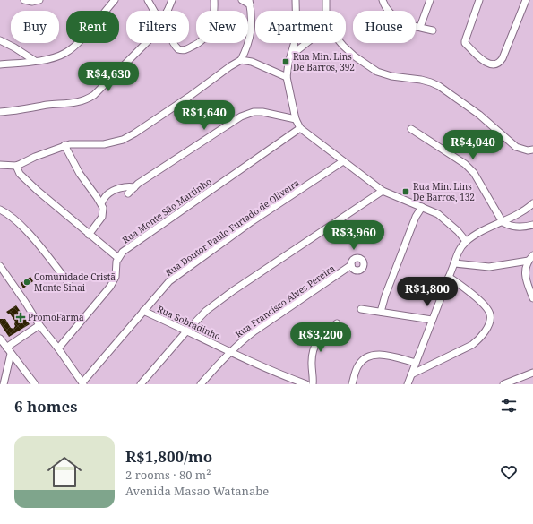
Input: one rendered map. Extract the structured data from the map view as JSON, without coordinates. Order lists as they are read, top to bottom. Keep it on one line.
{"streets":{"street":["Rua Monte São Martinho","Rua Doutor Paulo Furtado de Oliveira","Rua Francisco Alves Pereira","Rua Sobradinho"]},"crossings":[["Rua Doutor Paulo Furtado de Oliveira","Rua Sobradinho"],["Rua Francisco Alves Pereira","Rua Sobradinho"]],"places":{"transit":["Rua Min. Lins De Barros, 392","Rua Min. Lins De Barros, 132"],"other":["Comunidade Cristã Monte Sinai"],"health":["PromoFarma"]},"page":{"chip":["Buy","Rent","Filters","New","Apartment","House"],"price":["R$4,630","R$1,640","R$4,040","R$3,960","R$1,800","R$3,200"],"heading":"6 homes","list":[{"name":"R$1,800/mo","note":"2 rooms · 80 m² · Avenida Masao Watanabe"}]}}
